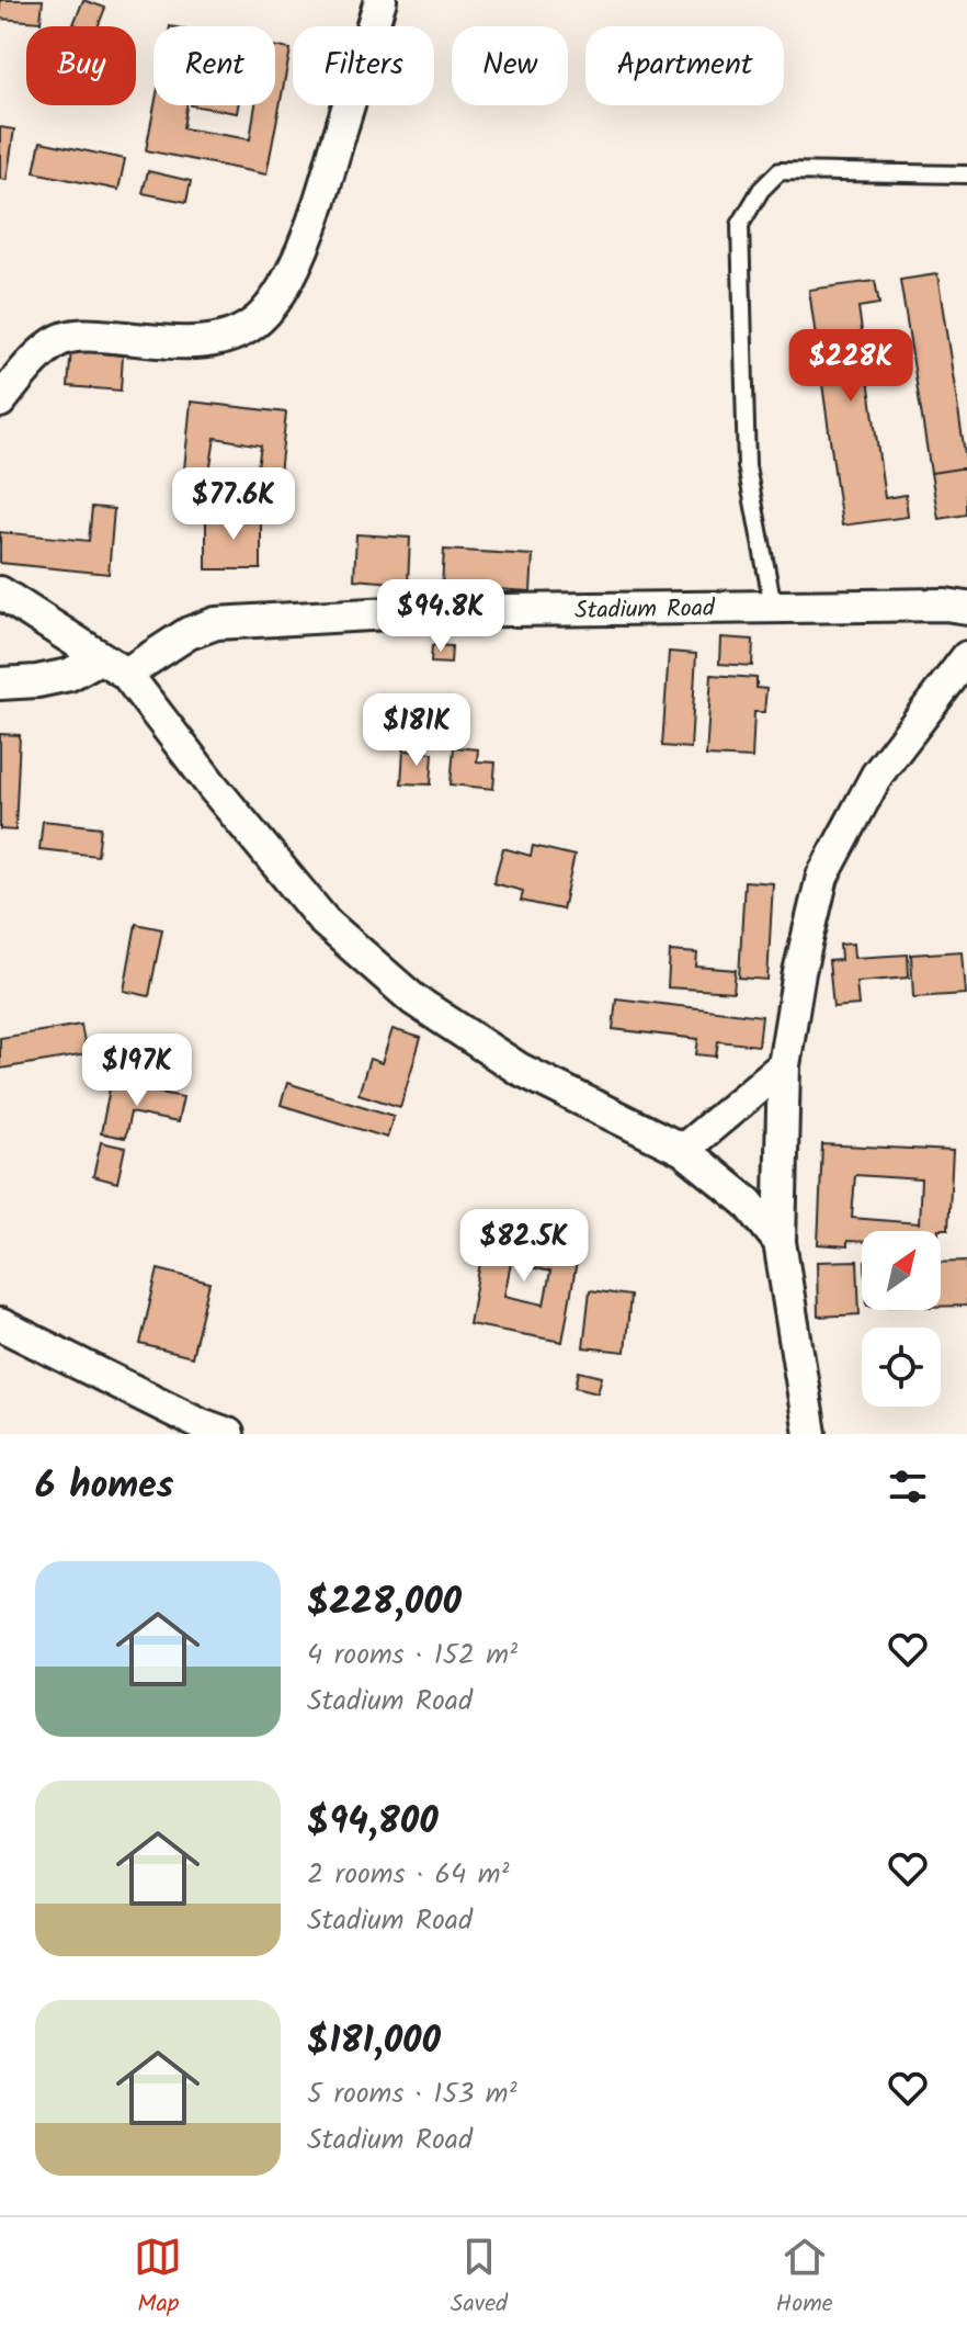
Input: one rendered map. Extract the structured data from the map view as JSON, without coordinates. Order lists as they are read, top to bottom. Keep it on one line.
{"streets":{"street":["Stadium Road"]},"north":"top right","page":{"chip":["Buy","Rent","Filters","New","Apartment"],"price":["$228K","$77.6K","$94.8K","$181K","$197K","$82.5K"],"heading":"6 homes","list":[{"name":"$228,000","note":"4 rooms · 152 m² · Stadium Road"},{"name":"$94,800","note":"2 rooms · 64 m² · Stadium Road"},{"name":"$181,000","note":"5 rooms · 153 m² · Stadium Road"}],"tabs":["Map","Saved","Home"]}}
